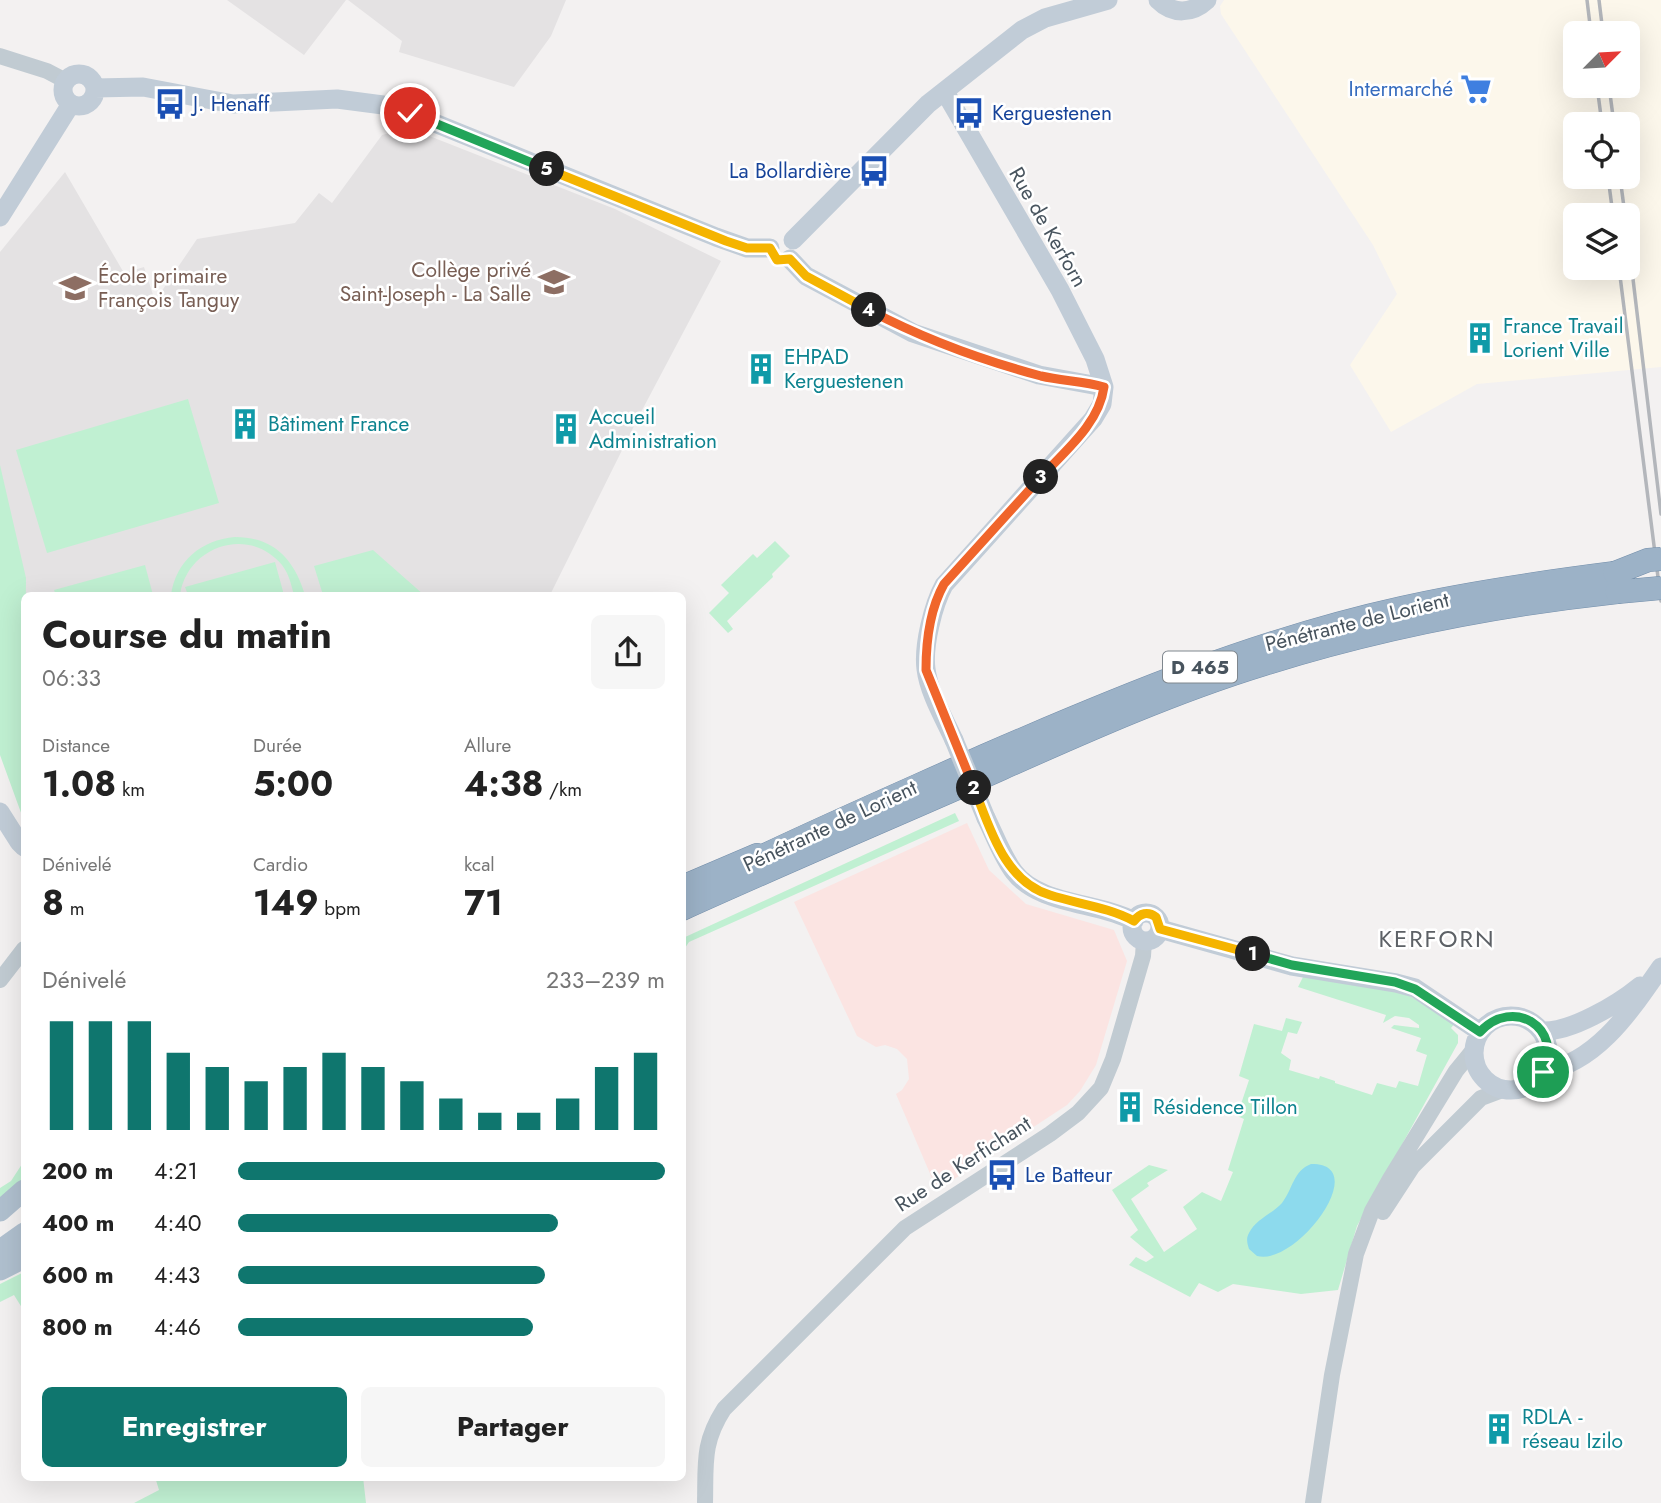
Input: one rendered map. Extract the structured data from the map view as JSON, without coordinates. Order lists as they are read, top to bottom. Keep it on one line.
{"streets":{"highway":["Pénétrante de Lorient","D 465"],"main road":["Rue de Kerforn"],"street":["Rue de Kerfichant"]},"districts":["KERFORN"],"places":{"supermarket":["Intermarché"],"bus stop":["J. Henaff","Kerguestenen","La Bollardière","Le Batteur"],"school or university":["Collège privé Saint-Joseph - La Salle","École primaire François Tanguy"],"building":["France Travail Lorient Ville","EHPAD Kerguestenen","Bâtiment France","Accueil Administration","Résidence Tillon","RDLA - réseau Izilo"]},"north":"top right","page":{"pins":["5","4","3","2","1"],"heading":["Course du matin","06:33"],"stats":[["Distance","1.08 km"],["Durée","5:00"],["Allure","4:38 /km"],["Dénivelé","8 m"],["Cardio","149 bpm"],["kcal","71"]],"chart":["Dénivelé","233–239 m"],"list":[{"name":"200 m","note":"4:21"},{"name":"400 m","note":"4:40"},{"name":"600 m","note":"4:43"},{"name":"800 m","note":"4:46"}],"buttons":["Enregistrer","Partager"]}}
